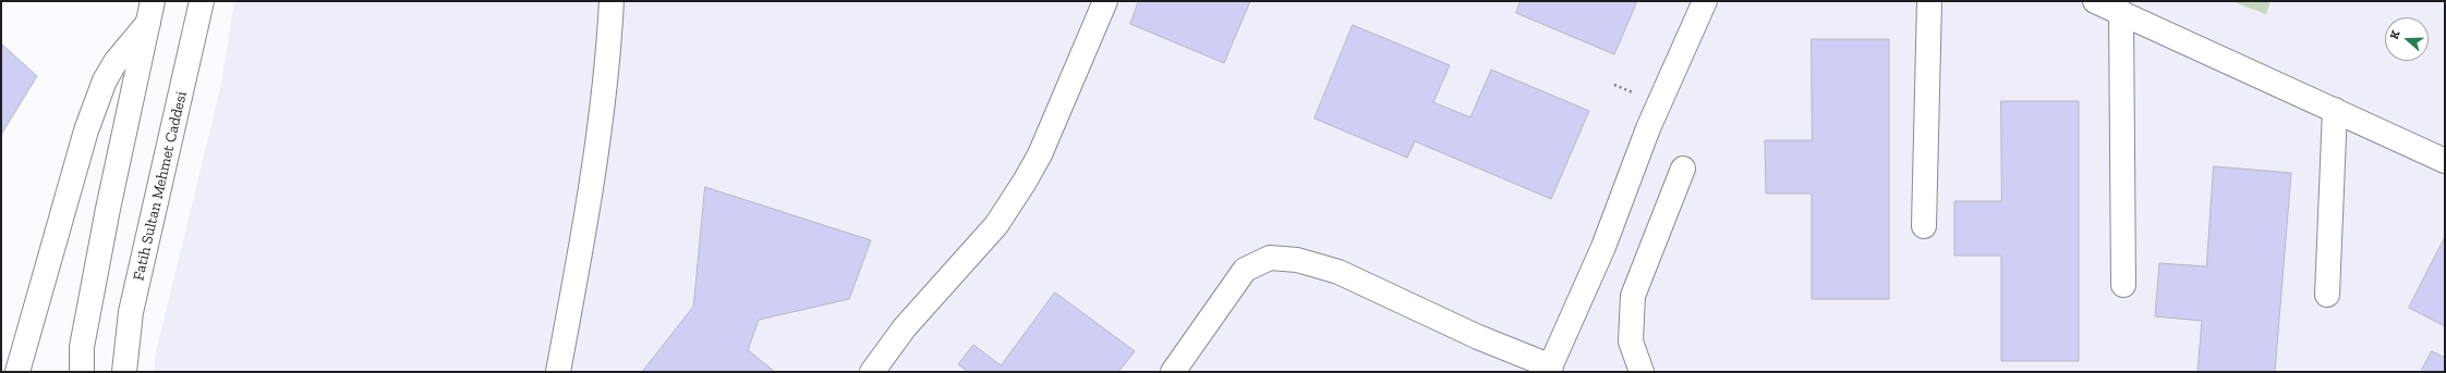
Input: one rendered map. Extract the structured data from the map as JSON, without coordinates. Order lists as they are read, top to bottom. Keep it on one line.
{"streets":{"street":["Fatih Sultan Mehmet Caddesi"]},"north":"left"}
